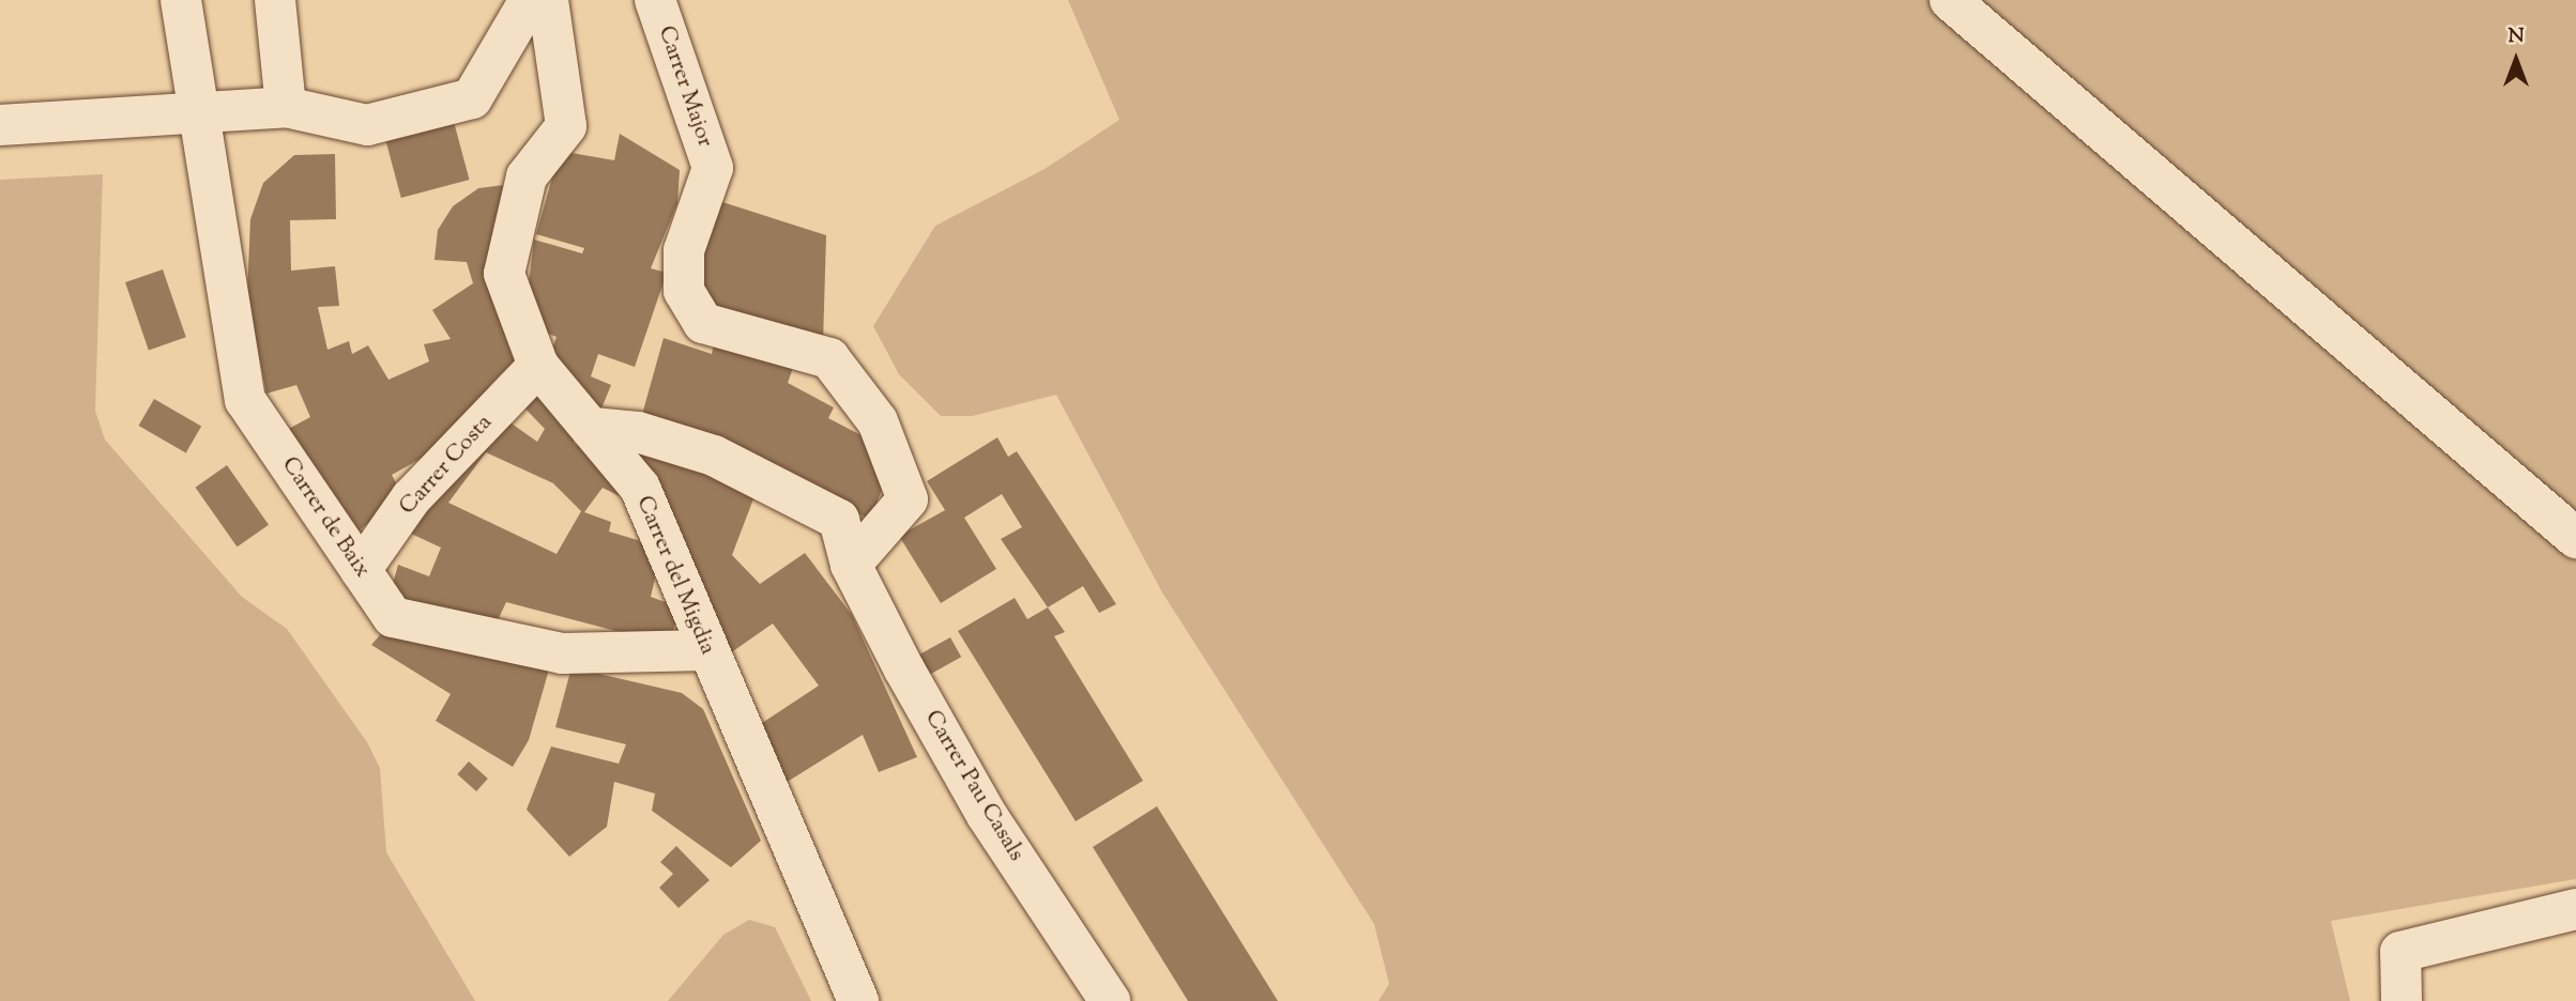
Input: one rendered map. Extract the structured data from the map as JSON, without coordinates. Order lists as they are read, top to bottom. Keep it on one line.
{"streets":{"street":["Carrer Major","Carrer Costa","Carrer de Baix","Carrer del Migdia","Carrer Pau Casals"]},"crossings":[["Carrer Major","Carrer Pau Casals"],["Carrer Costa","Carrer de Baix"],["Carrer Costa","Carrer del Migdia"],["Carrer de Baix","Carrer del Migdia"],["Carrer del Migdia","Carrer Pau Casals"]],"north":"top"}
